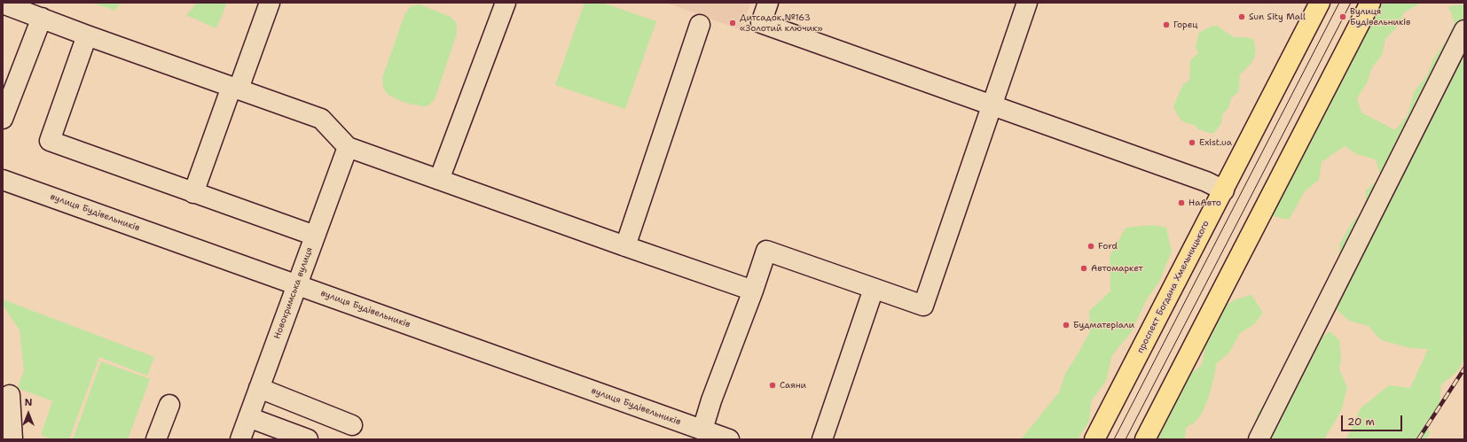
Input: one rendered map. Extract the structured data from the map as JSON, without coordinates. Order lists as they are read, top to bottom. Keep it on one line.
{"streets":{"main road":["проспект Богдана Хмельницького"],"street":["вулиця Будівельників","Новокримська вулиця"]},"crossings":[["вулиця Будівельників","Новокримська вулиця"]],"places":["Sun Sity Mall","Вулиця Будівельників","Дитсадок №163 «Золотий ключик»","Горец","Exist.ua","НаАвто","Ford","Автомаркет","Будматеріали","Саяни"],"scale_bar":"20 m","north":"top"}
